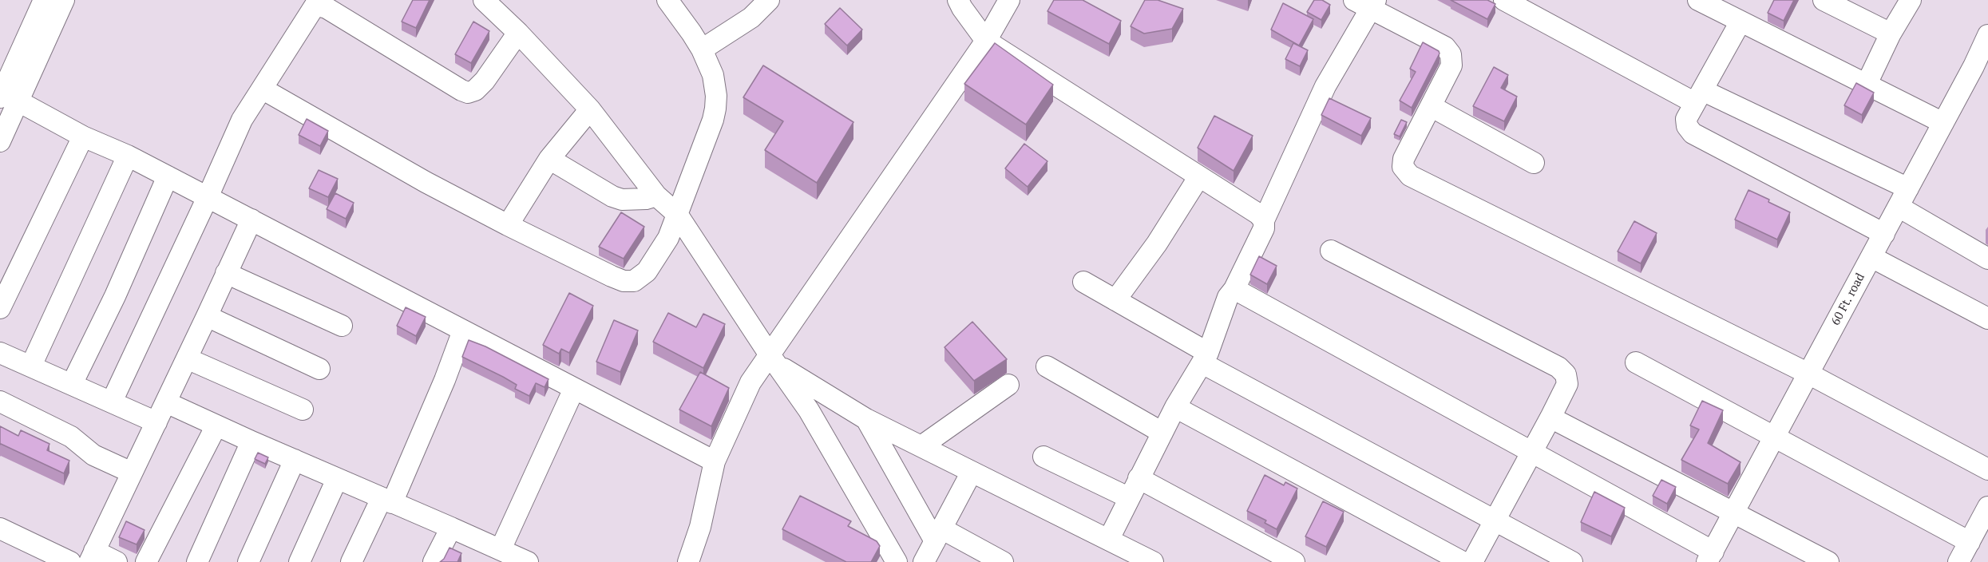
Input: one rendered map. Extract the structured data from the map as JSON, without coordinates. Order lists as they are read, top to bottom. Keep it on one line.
{"streets":{"street":["60 Ft. road"]}}
